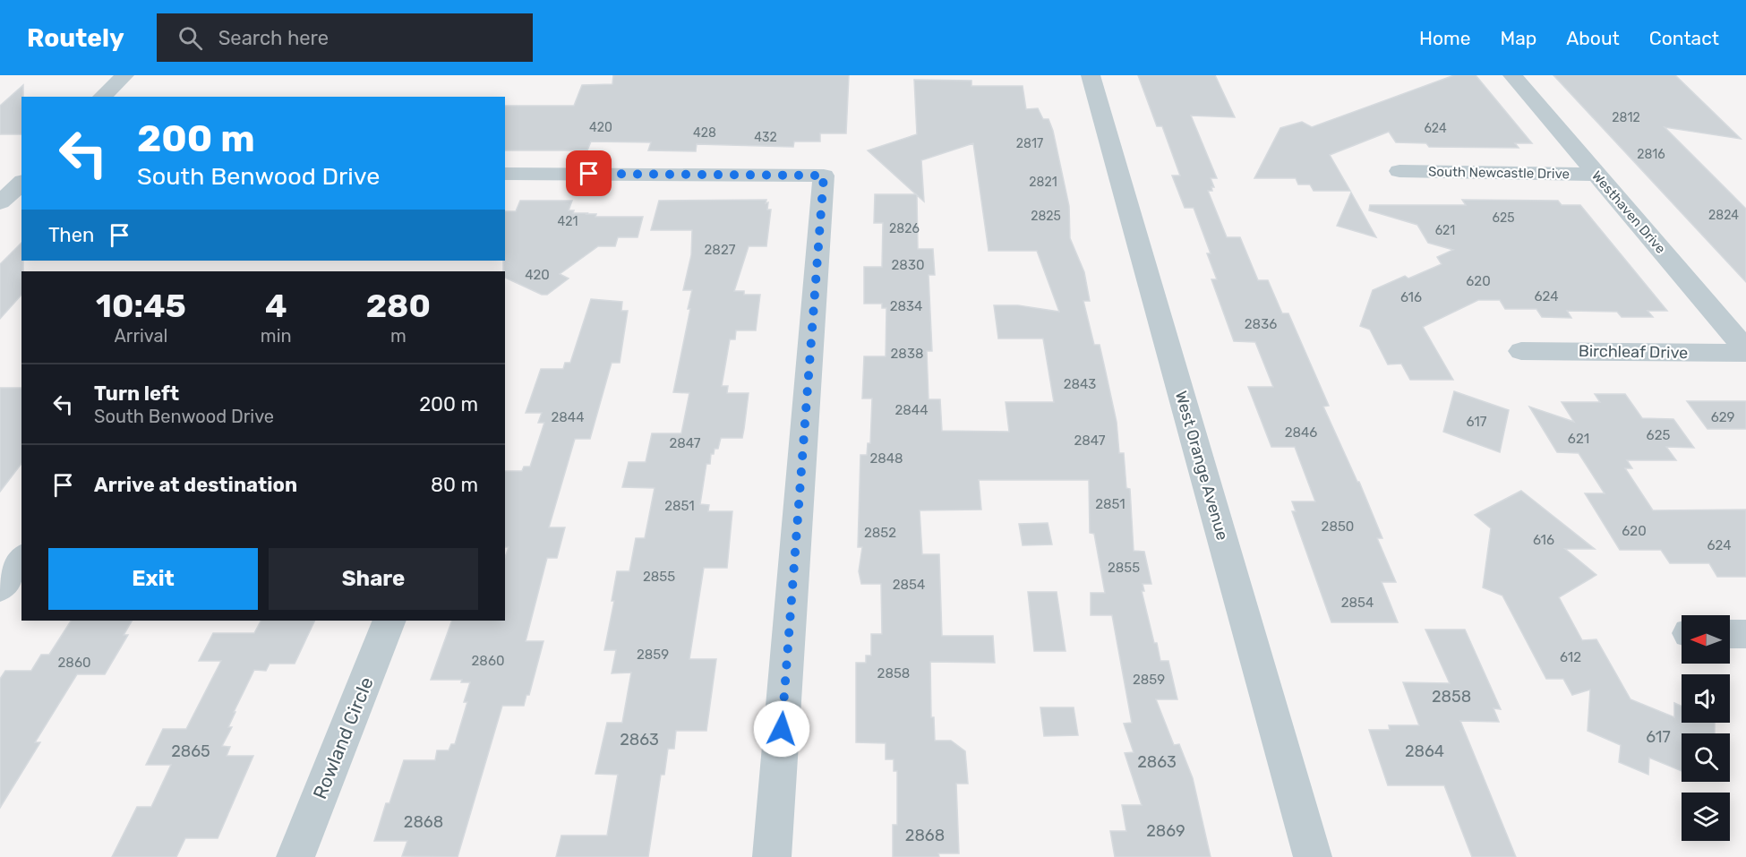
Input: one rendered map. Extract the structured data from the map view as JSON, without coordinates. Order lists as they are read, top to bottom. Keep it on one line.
{"streets":{"street":["South Newcastle Drive","Westhaven Drive","Birchleaf Drive","West Orange Avenue","Rowland Circle"]},"crossings":[["South Newcastle Drive","Westhaven Drive"]],"house_numbers":["2812","420","624","428","432","2817","2816","2821","2824","2825","625","421","2826","621","2827","2830","420","620","624","616","2834","2836","2838","2843","2844","2844","629","617","2846","625","621","2847","2847","2848","2851","2851","2850","620","2852","616","624","2855","2855","2854","2854","2859","612","2860","2860","2858","2859","2858","617","2863","2865","2864","2863","2868","2869","2868"],"north":"left","page":{"header":"Routely","search":"Search here","nav":["Home","Map","About","Contact"],"turn":["200 m","South Benwood Drive"],"then":"Then","eta":["10:45","Arrival","4","min","280","m"],"list":[{"name":"Turn left","note":"South Benwood Drive","value":"200 m"},{"name":"Arrive at destination","value":"80 m"}],"buttons":["Exit","Share"]}}
